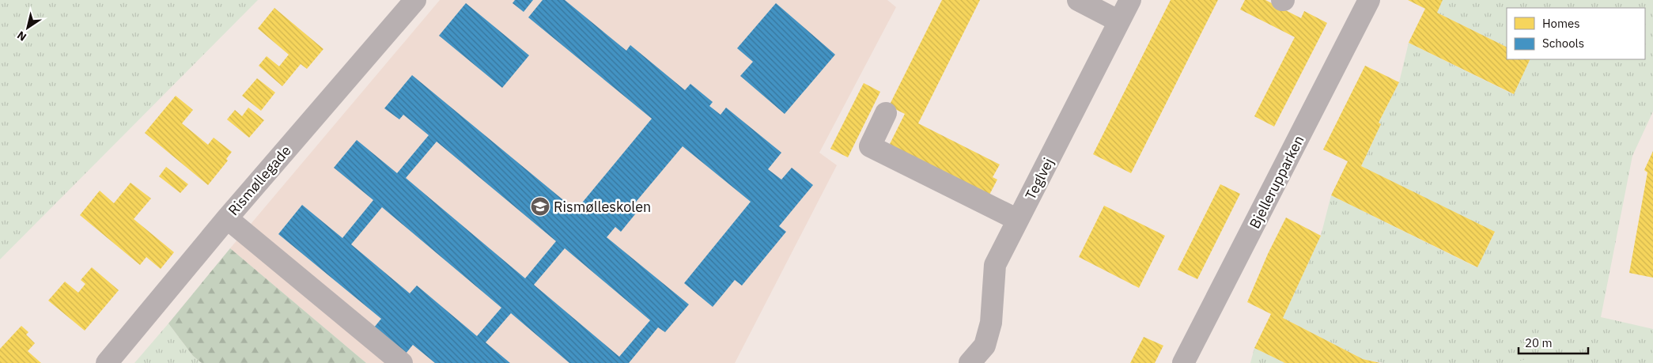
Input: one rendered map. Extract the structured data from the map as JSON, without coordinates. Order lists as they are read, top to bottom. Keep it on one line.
{"streets":{"street":["Teglvej","Rismøllegade","Bjellerupparken"]},"places":{"school or university":["Rismølleskolen"]},"legend":["Homes","Schools"],"scale_bar":"20 m","north":"bottom left"}
